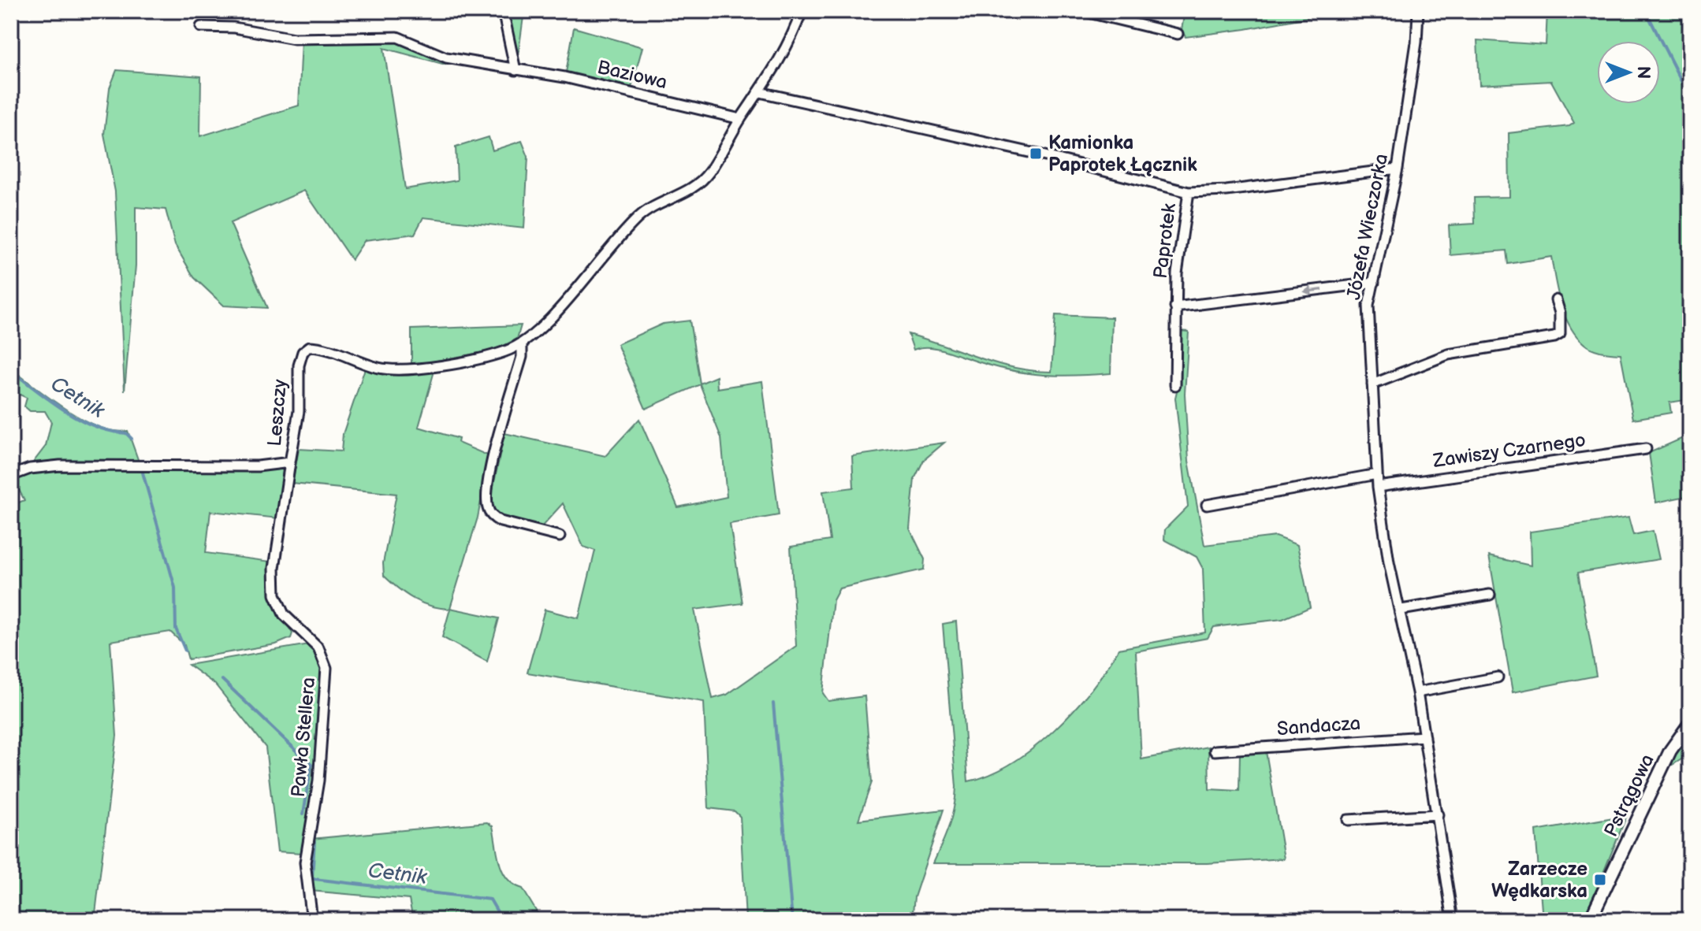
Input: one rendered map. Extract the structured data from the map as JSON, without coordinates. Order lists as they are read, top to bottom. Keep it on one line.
{"streets":{"street":["Baziowa","Józefa Wieczorka","Paprotek","Leszczy","Zawiszy Czarnego","Sandacza","Pawła Stellera","Pstrągowa"]},"crossings":[["Baziowa","Leszczy"],["Józefa Wieczorka","Paprotek"],["Józefa Wieczorka","Zawiszy Czarnego"],["Leszczy","Pawła Stellera"]],"water":["Cetnik"],"places":{"transit":["Kamionka Paprotek Łącznik","Zarzecze Wędkarska"]},"north":"right"}
